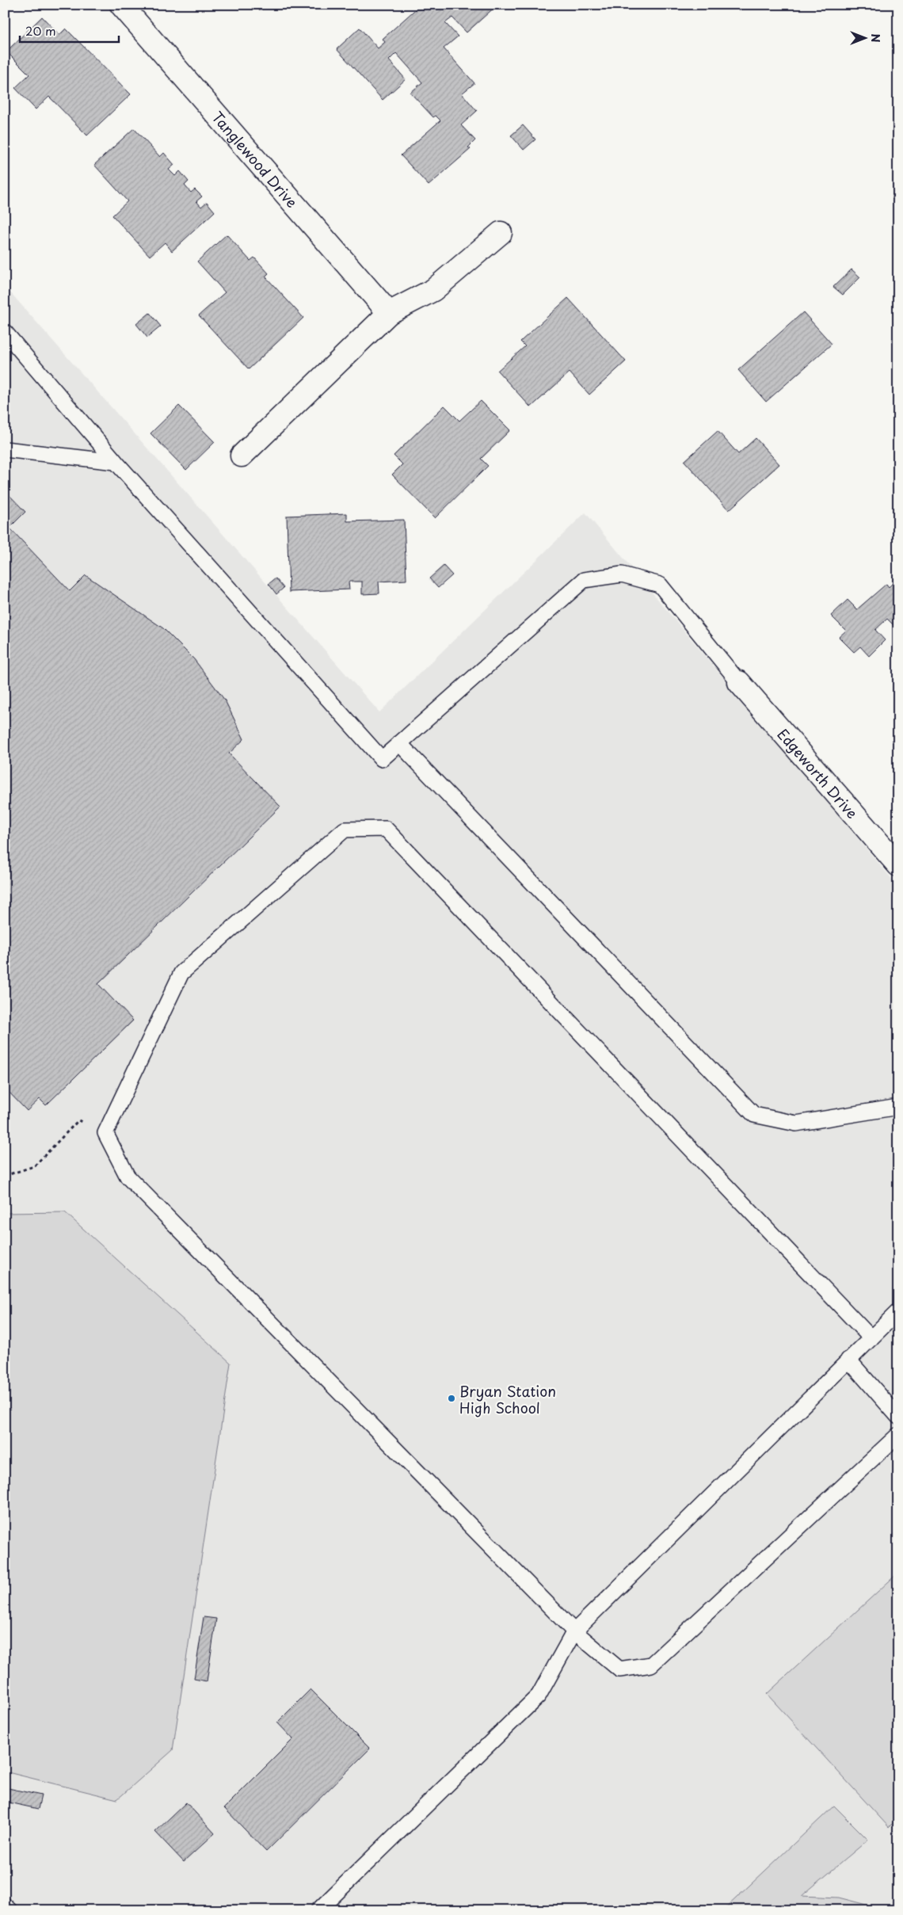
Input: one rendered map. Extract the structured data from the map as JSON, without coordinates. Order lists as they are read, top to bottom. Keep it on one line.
{"streets":{"street":["Tanglewood Drive","Edgeworth Drive"]},"places":["Bryan Station High School"],"scale_bar":"20 m","north":"right"}
